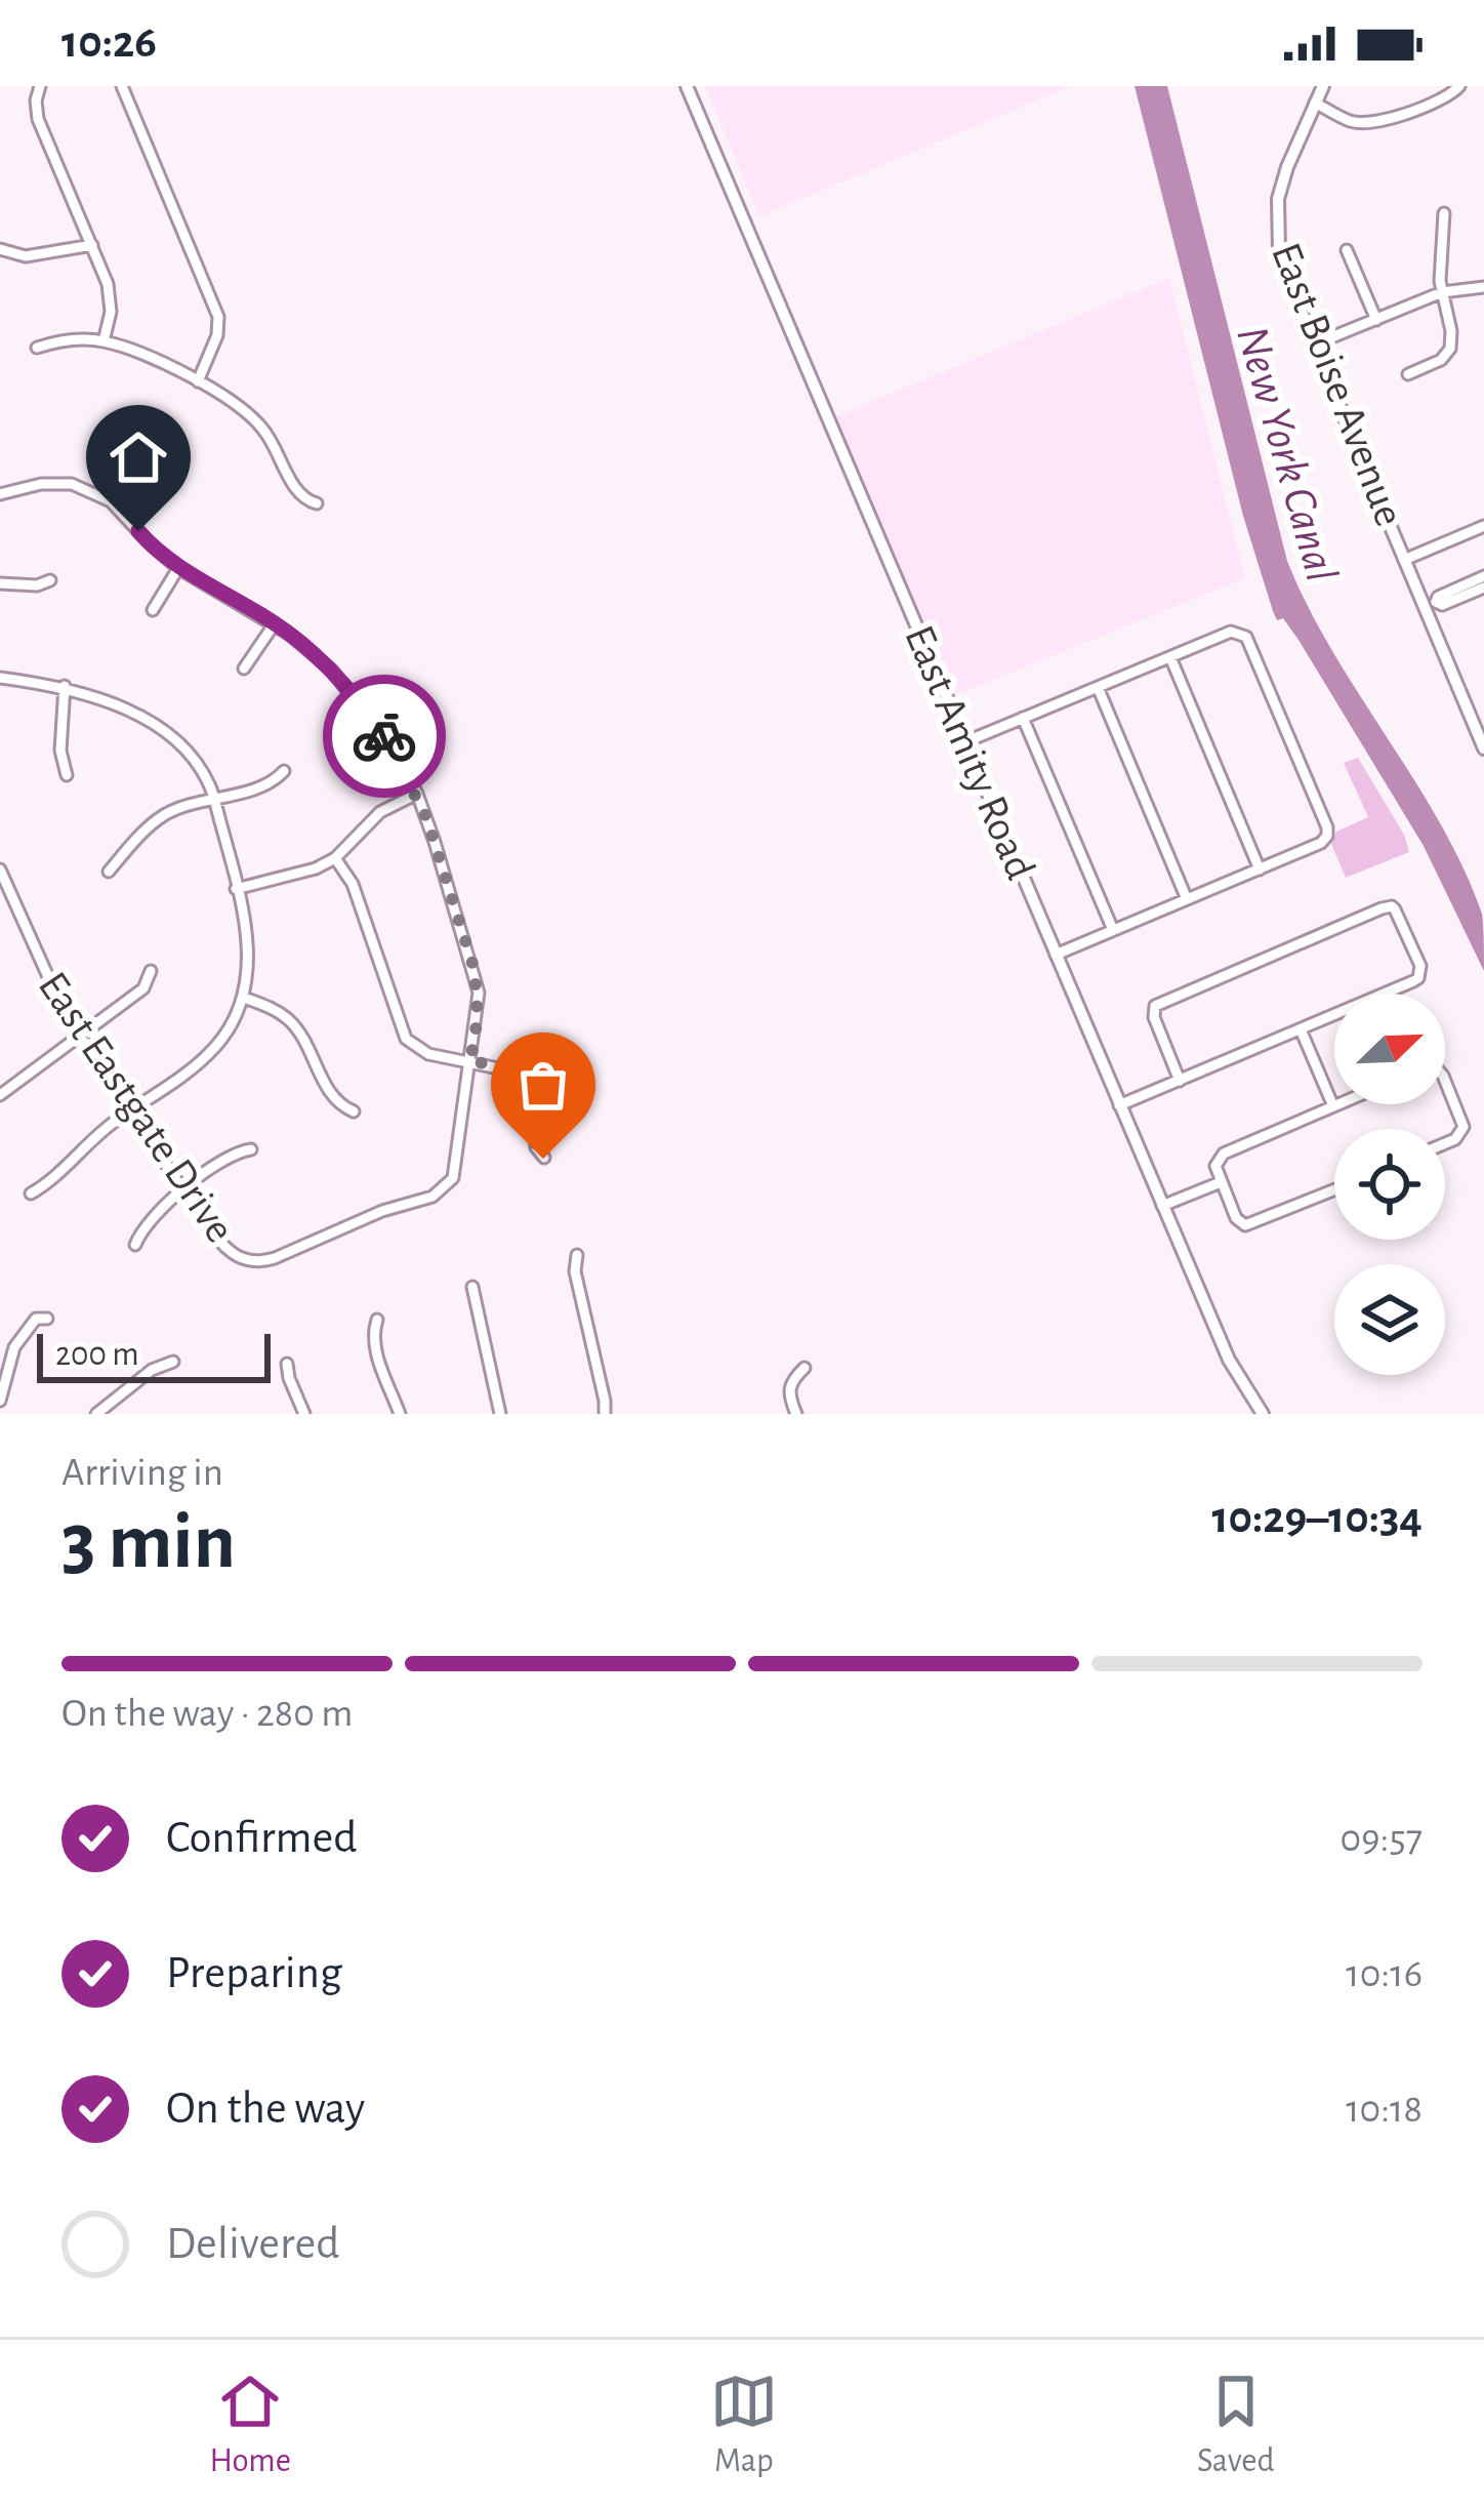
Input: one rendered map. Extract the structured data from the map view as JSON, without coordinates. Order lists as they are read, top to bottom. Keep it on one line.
{"streets":{"street":["East Boise Avenue","East Amity Road","East Eastgate Drive"]},"water":["New York Canal"],"scale_bar":"200 m","north":"top right","page":{"status":"10:26","scale":"200 m","heading":["3 min","Arriving in","10:29–10:34"],"bar":"On the way · 280 m","list":[["Confirmed","09:57"],["Preparing","10:16"],["On the way","10:18"],"Delivered"],"tabs":["Home","Map","Saved"]}}
